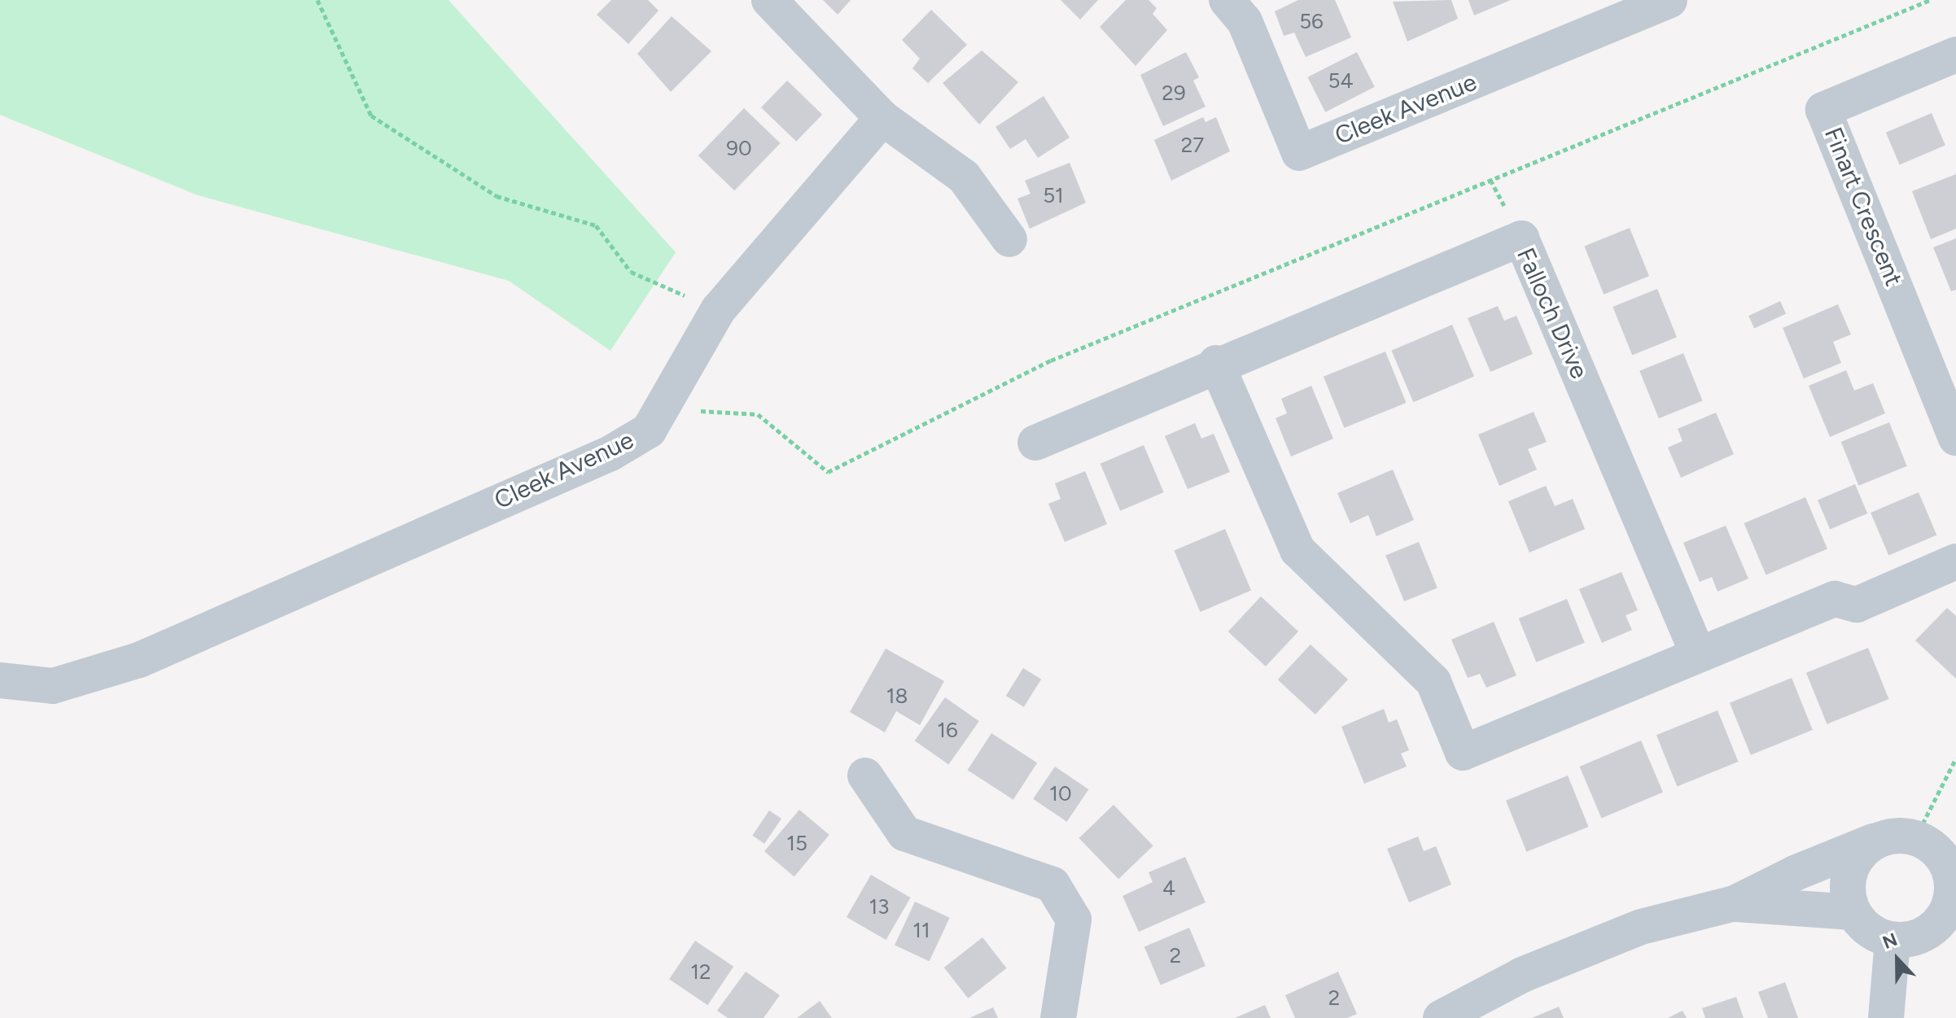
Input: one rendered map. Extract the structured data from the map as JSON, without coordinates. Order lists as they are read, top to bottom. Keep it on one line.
{"streets":{"street":["Cleek Avenue","Finart Crescent","Falloch Drive"]},"house_numbers":["56","54","29","27","90","51","18","16","10","15","4","13","11","2","12","2"],"north":"top"}
